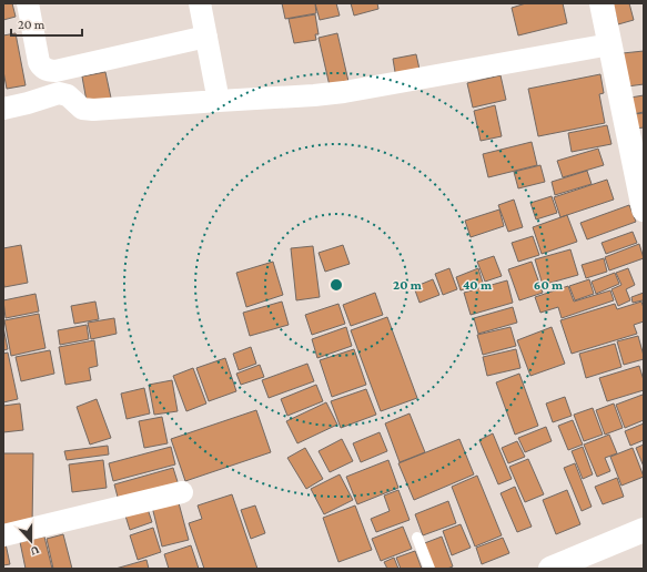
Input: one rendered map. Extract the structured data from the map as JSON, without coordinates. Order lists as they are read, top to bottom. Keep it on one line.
{"scale_bar":"20 m","north":"bottom","rings":["20 m","40 m","60 m"]}
